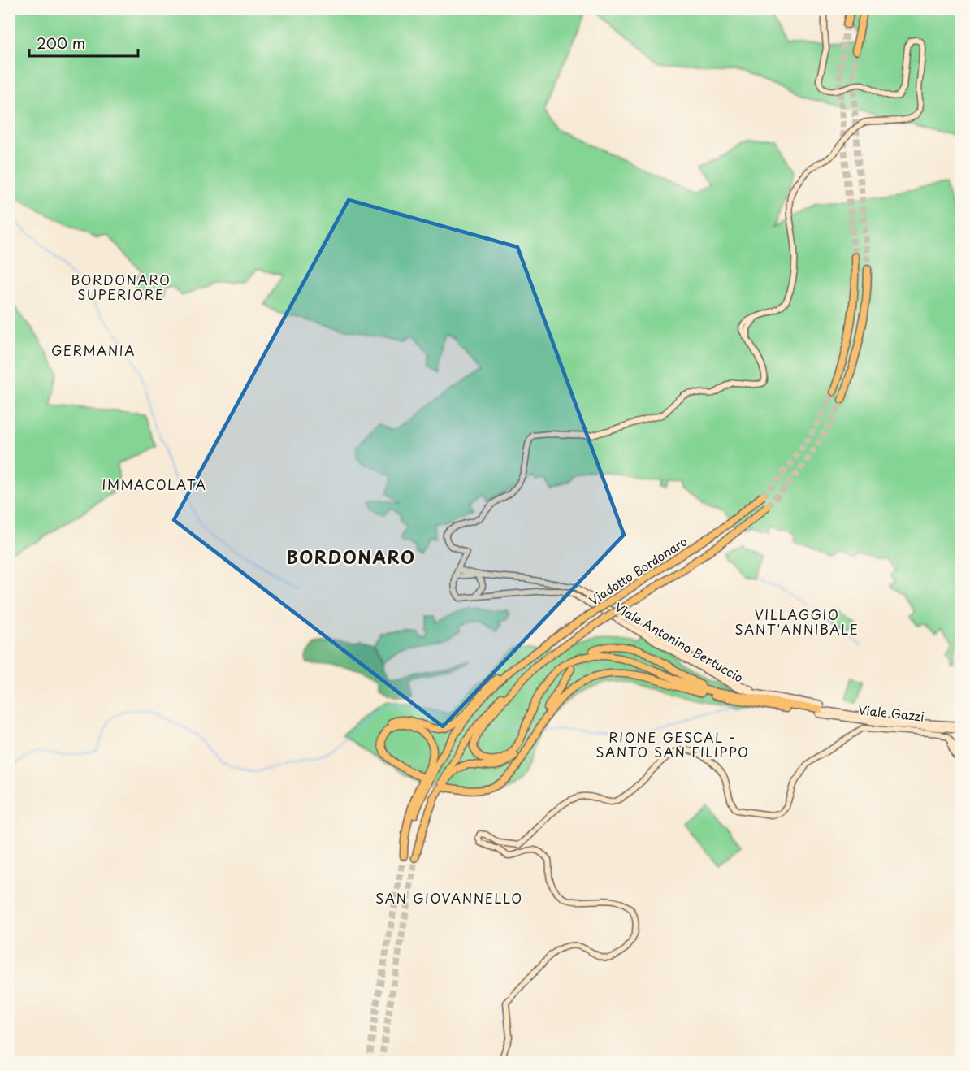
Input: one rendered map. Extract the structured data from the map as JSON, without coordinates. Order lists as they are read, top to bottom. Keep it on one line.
{"streets":{"highway":["Viadotto Bordonaro"],"street":["Viale Antonino Bertuccio","Viale Gazzi"]},"districts":["BORDONARO SUPERIORE","GERMANIA","IMMACOLATA","BORDONARO","VILLAGGIO SANT'ANNIBALE","RIONE GESCAL - SANTO SAN FILIPPO","SAN GIOVANNELLO"],"scale_bar":"200 m"}
